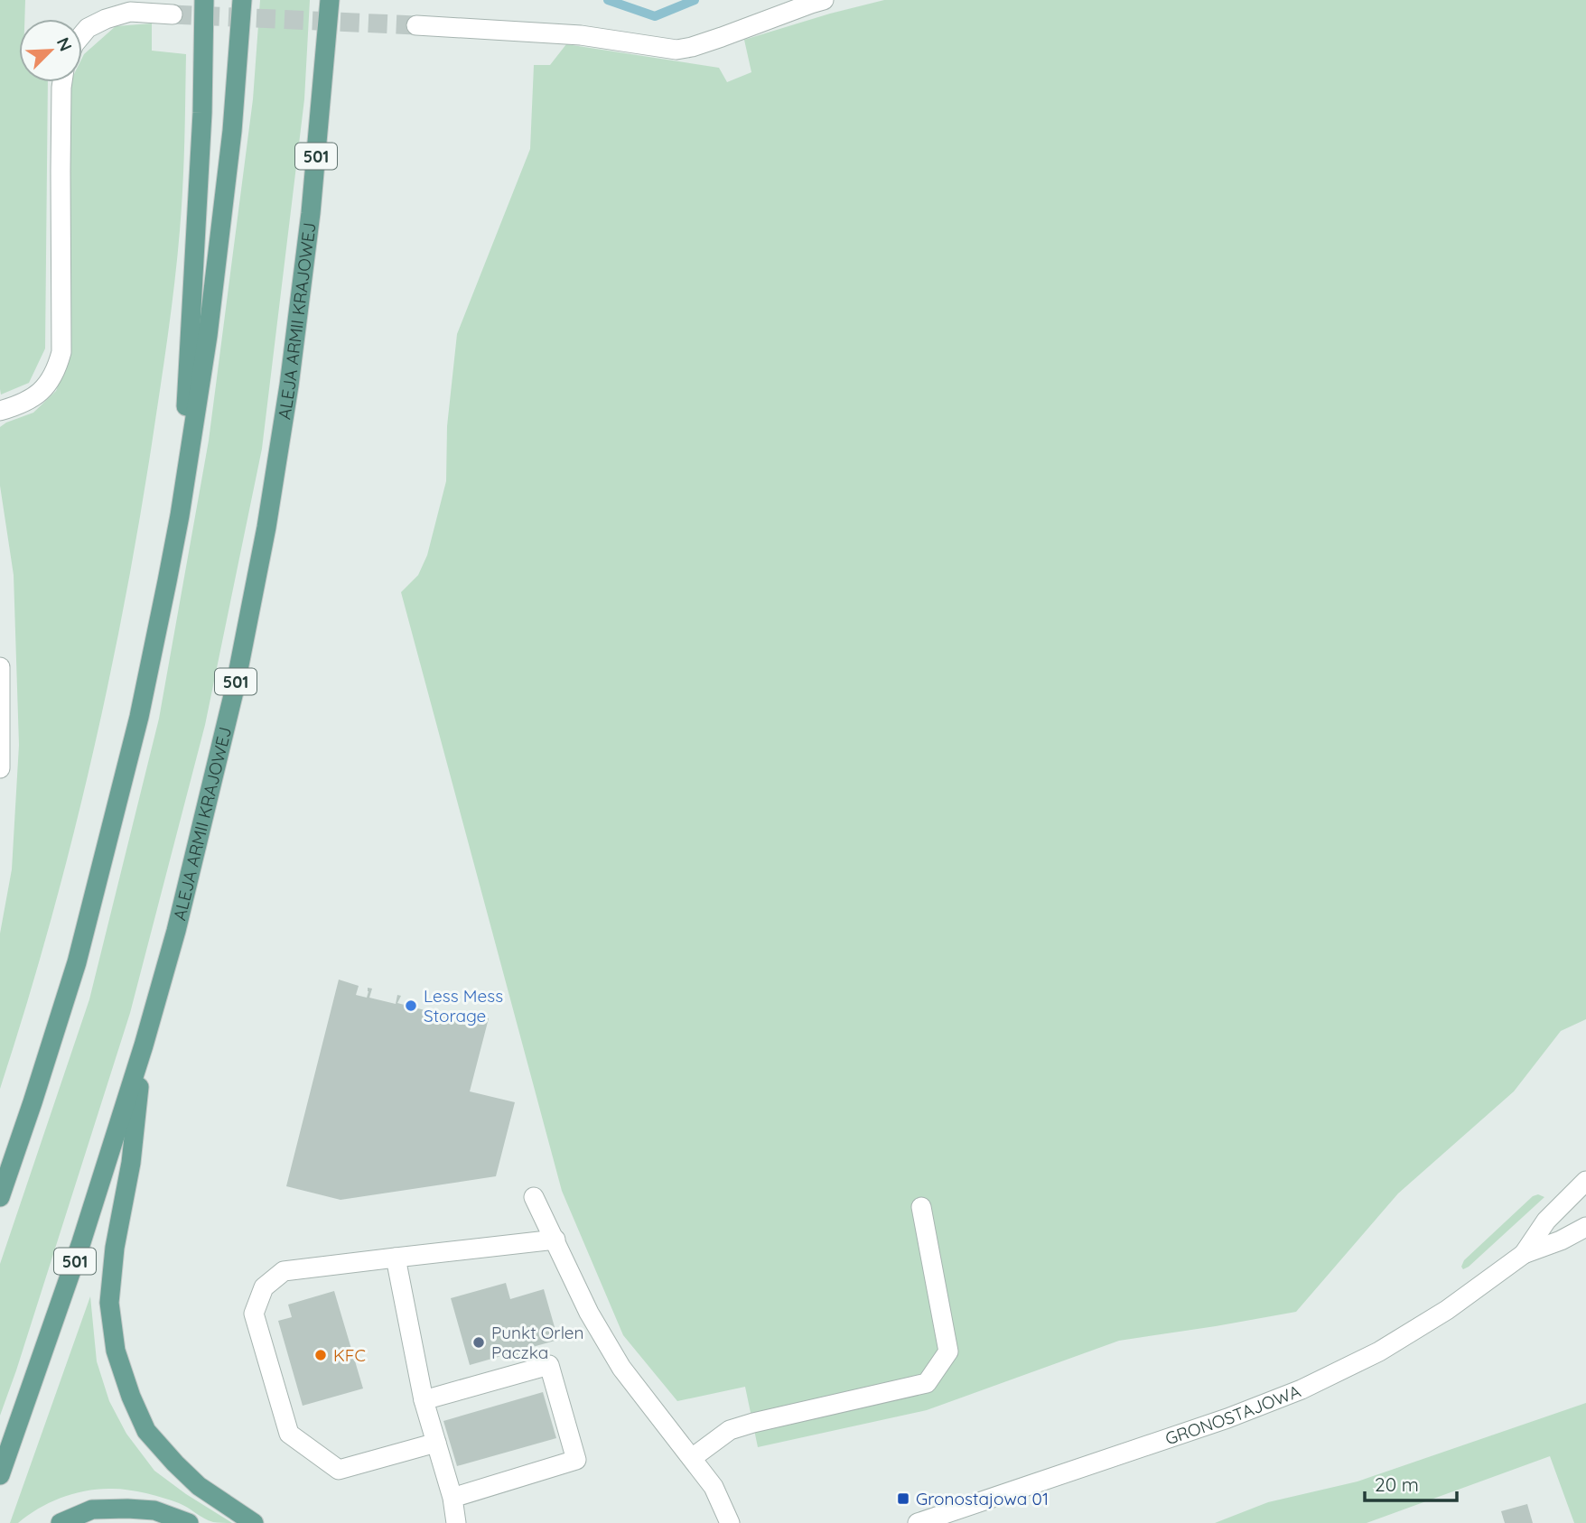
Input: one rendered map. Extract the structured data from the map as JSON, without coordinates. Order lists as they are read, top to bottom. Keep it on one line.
{"streets":{"main road":["501","ALEJA ARMII KRAJOWEJ"],"street":["GRONOSTAJOWA"]},"places":{"other":["Less Mess Storage","Punkt Orlen Paczka","KFC"],"transit":["Gronostajowa 01"]},"scale_bar":"20 m","north":"top right"}
